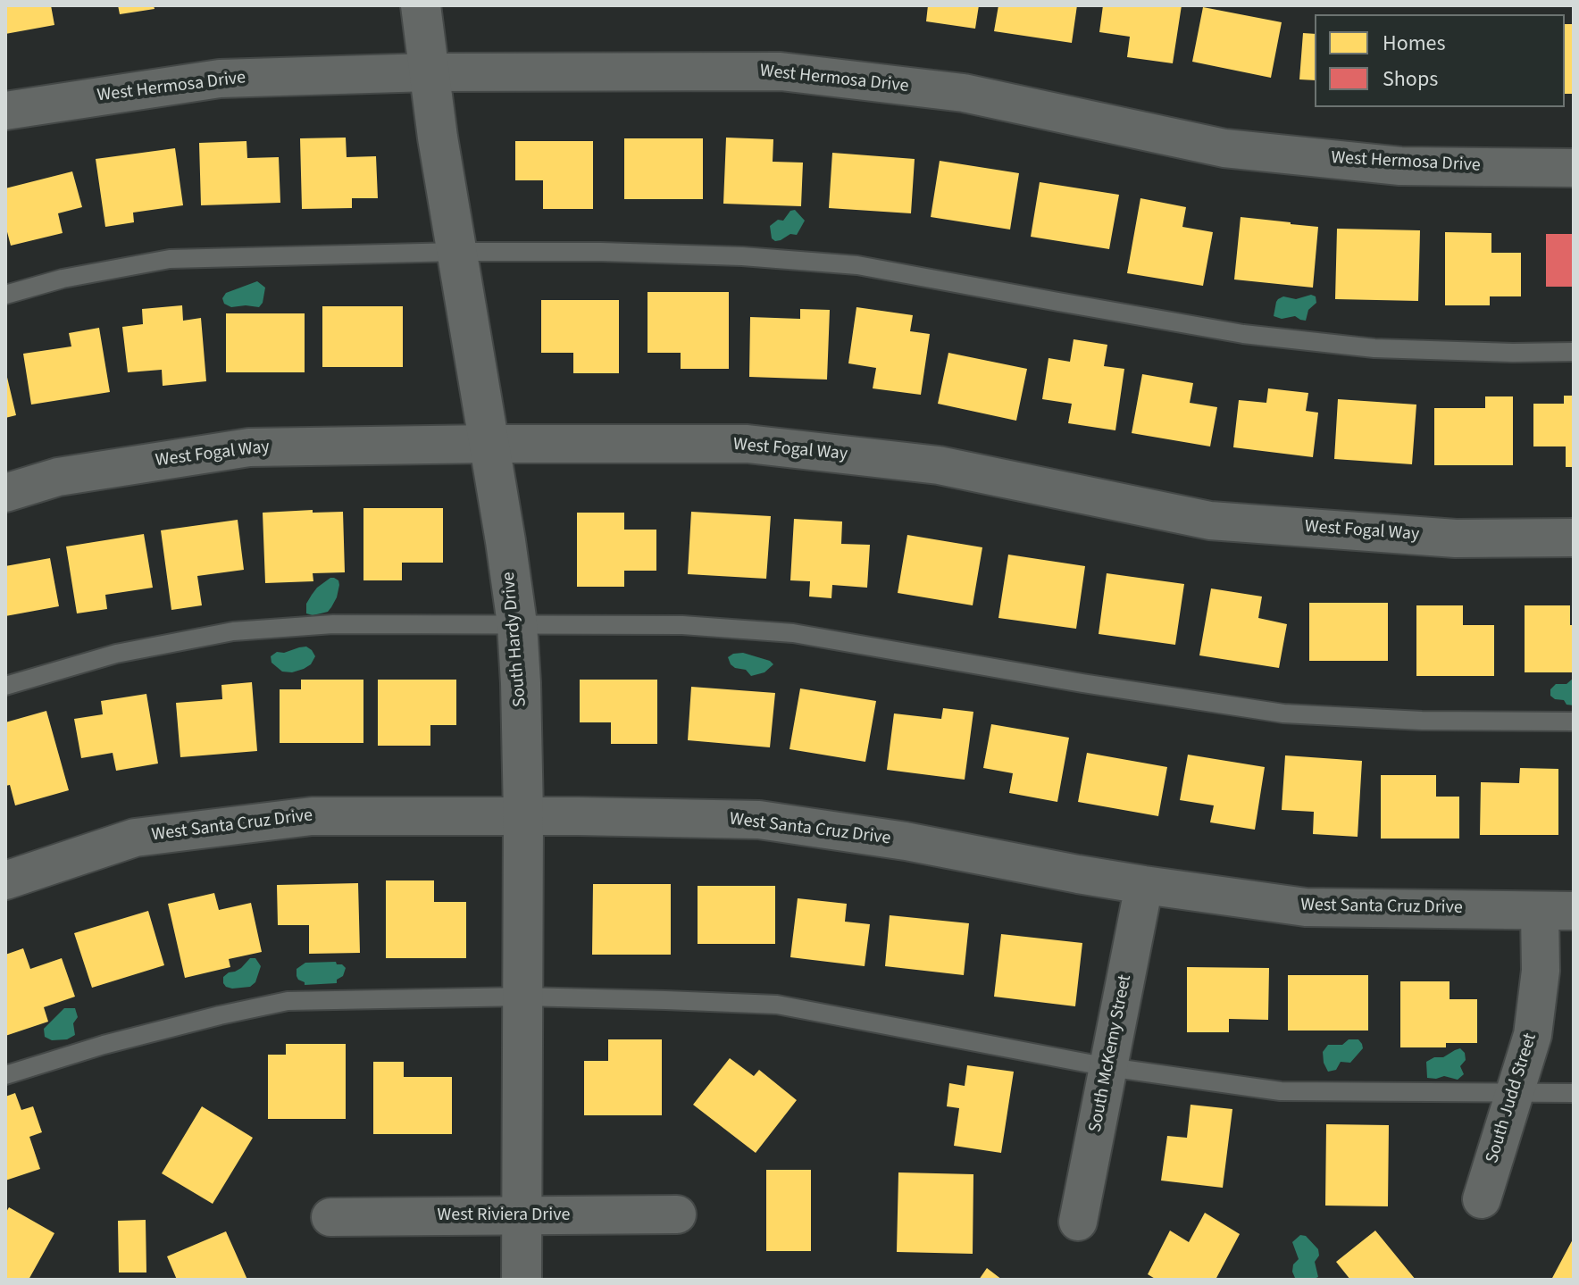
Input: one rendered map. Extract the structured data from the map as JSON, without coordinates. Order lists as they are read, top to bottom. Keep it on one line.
{"streets":{"street":["West Hermosa Drive","West Fogal Way","South Hardy Drive","West Santa Cruz Drive","South McKemy Street","South Judd Street","West Riviera Drive"]},"crossings":[["West Hermosa Drive","South Hardy Drive"],["West Fogal Way","South Hardy Drive"],["South Hardy Drive","West Santa Cruz Drive"],["South Hardy Drive","West Riviera Drive"],["West Santa Cruz Drive","South McKemy Street"],["West Santa Cruz Drive","South Judd Street"]],"legend":["Homes","Shops"]}
